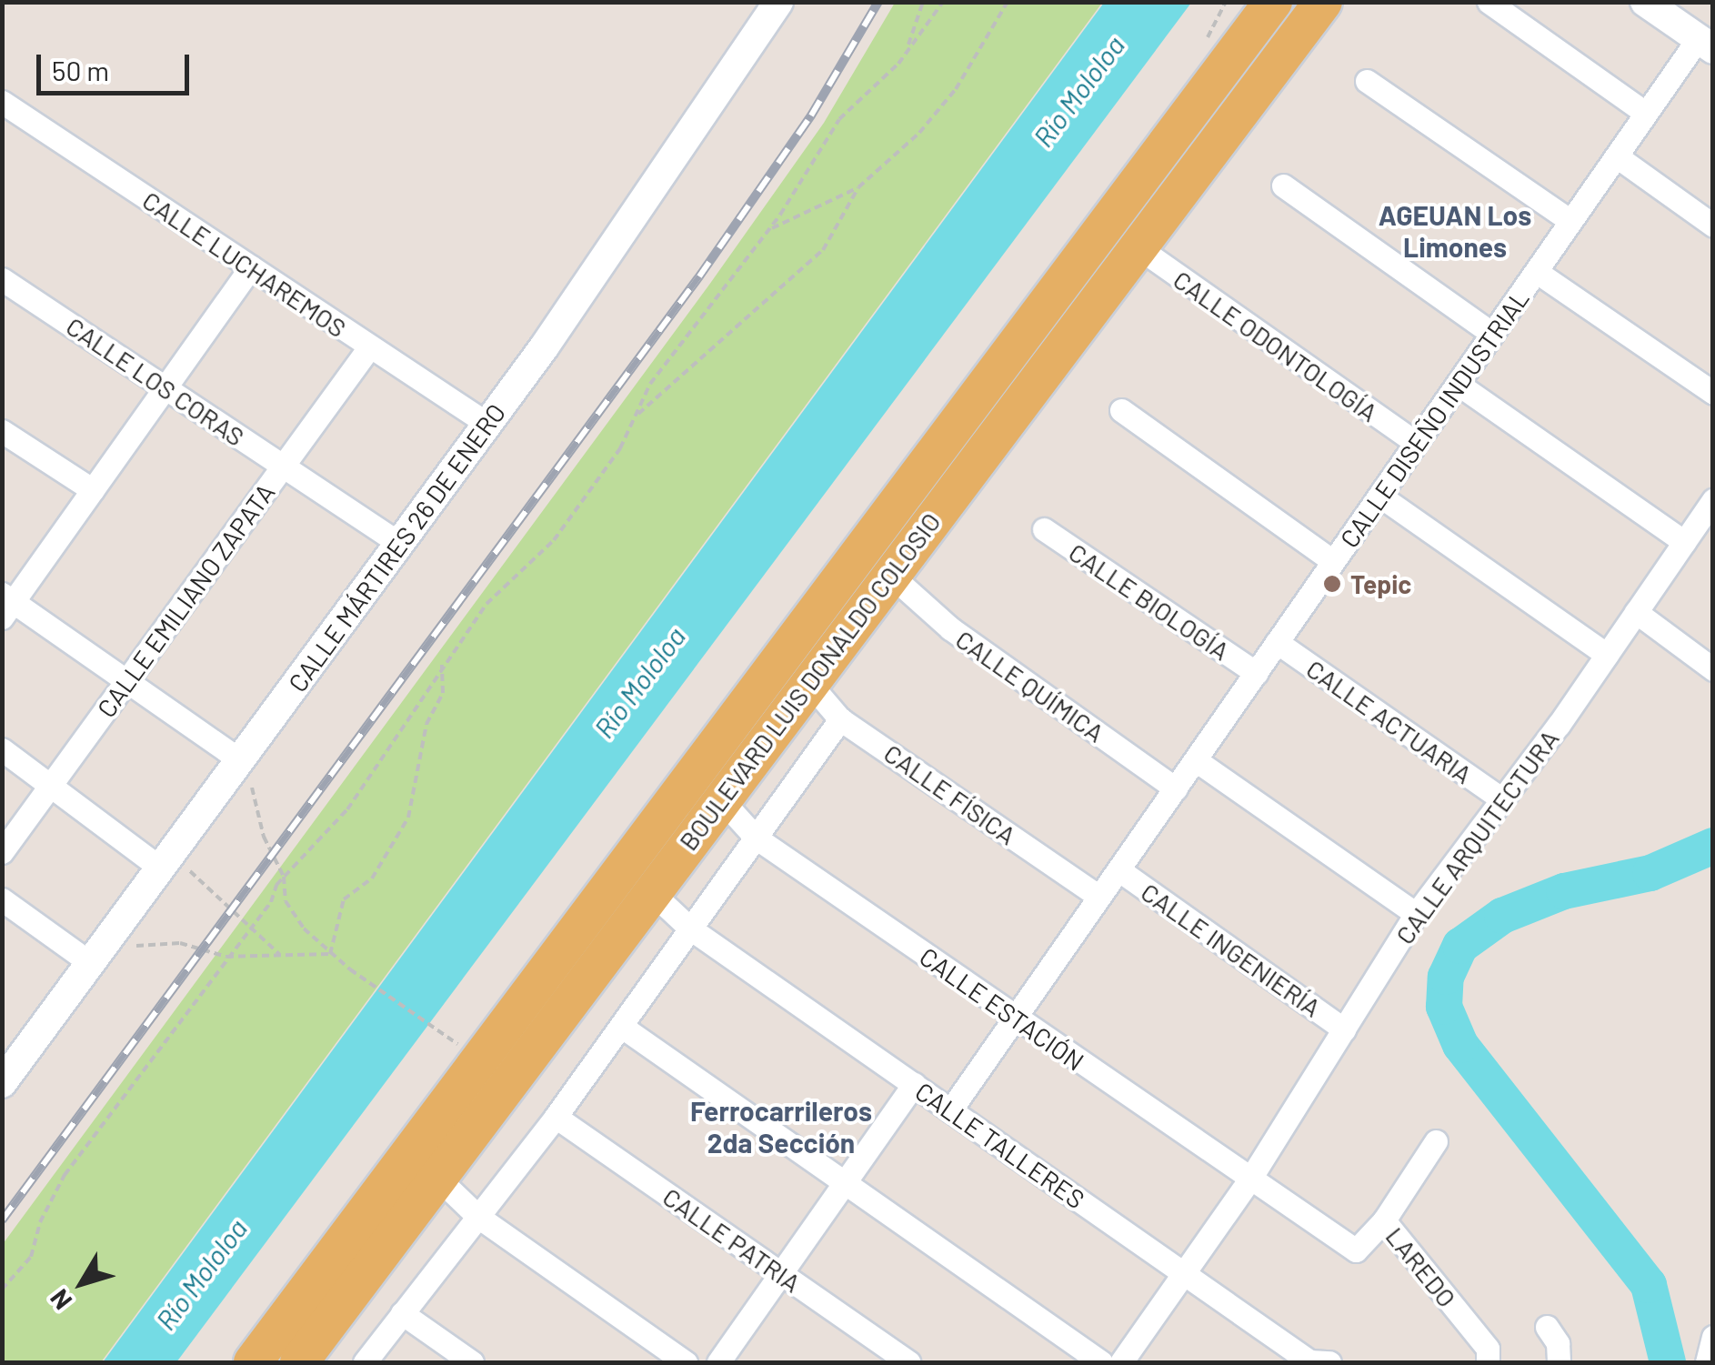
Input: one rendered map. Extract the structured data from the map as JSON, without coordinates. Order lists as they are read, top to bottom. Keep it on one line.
{"streets":{"main road":["BOULEVARD LUIS DONALDO COLOSIO"],"street":["CALLE LUCHAREMOS","CALLE ODONTOLOGÍA","CALLE LOS CORAS","CALLE DISEÑO INDUSTRIAL","CALLE MÁRTIRES 26 DE ENERO","CALLE EMILIANO ZAPATA","CALLE BIOLOGÍA","CALLE QUÍMICA","CALLE ACTUARIA","CALLE FÍSICA","CALLE ARQUITECTURA","CALLE INGENIERÍA","CALLE ESTACIÓN","CALLE TALLERES","CALLE PATRIA","LAREDO"]},"crossings":[["CALLE LUCHAREMOS","CALLE MÁRTIRES 26 DE ENERO"],["CALLE LUCHAREMOS","CALLE EMILIANO ZAPATA"],["CALLE ODONTOLOGÍA","CALLE DISEÑO INDUSTRIAL"],["CALLE ODONTOLOGÍA","BOULEVARD LUIS DONALDO COLOSIO"],["CALLE LOS CORAS","CALLE MÁRTIRES 26 DE ENERO"],["CALLE LOS CORAS","CALLE EMILIANO ZAPATA"],["CALLE DISEÑO INDUSTRIAL","CALLE BIOLOGÍA"],["CALLE DISEÑO INDUSTRIAL","CALLE QUÍMICA"],["CALLE DISEÑO INDUSTRIAL","CALLE ACTUARIA"],["CALLE DISEÑO INDUSTRIAL","CALLE FÍSICA"],["CALLE DISEÑO INDUSTRIAL","CALLE INGENIERÍA"],["CALLE DISEÑO INDUSTRIAL","CALLE ESTACIÓN"],["CALLE DISEÑO INDUSTRIAL","CALLE TALLERES"],["BOULEVARD LUIS DONALDO COLOSIO","CALLE QUÍMICA"],["BOULEVARD LUIS DONALDO COLOSIO","CALLE FÍSICA"],["BOULEVARD LUIS DONALDO COLOSIO","CALLE ESTACIÓN"],["BOULEVARD LUIS DONALDO COLOSIO","CALLE TALLERES"],["BOULEVARD LUIS DONALDO COLOSIO","CALLE PATRIA"],["CALLE ACTUARIA","CALLE ARQUITECTURA"],["CALLE ARQUITECTURA","CALLE INGENIERÍA"],["CALLE ARQUITECTURA","CALLE ESTACIÓN"],["CALLE ARQUITECTURA","CALLE TALLERES"],["CALLE ARQUITECTURA","LAREDO"],["CALLE ESTACIÓN","LAREDO"]],"districts":["AGEUAN Los Limones","Ferrocarrileros 2da Sección"],"water":["Río Mololoa"],"places":["Tepic"],"scale_bar":"50 m","north":"bottom left"}
